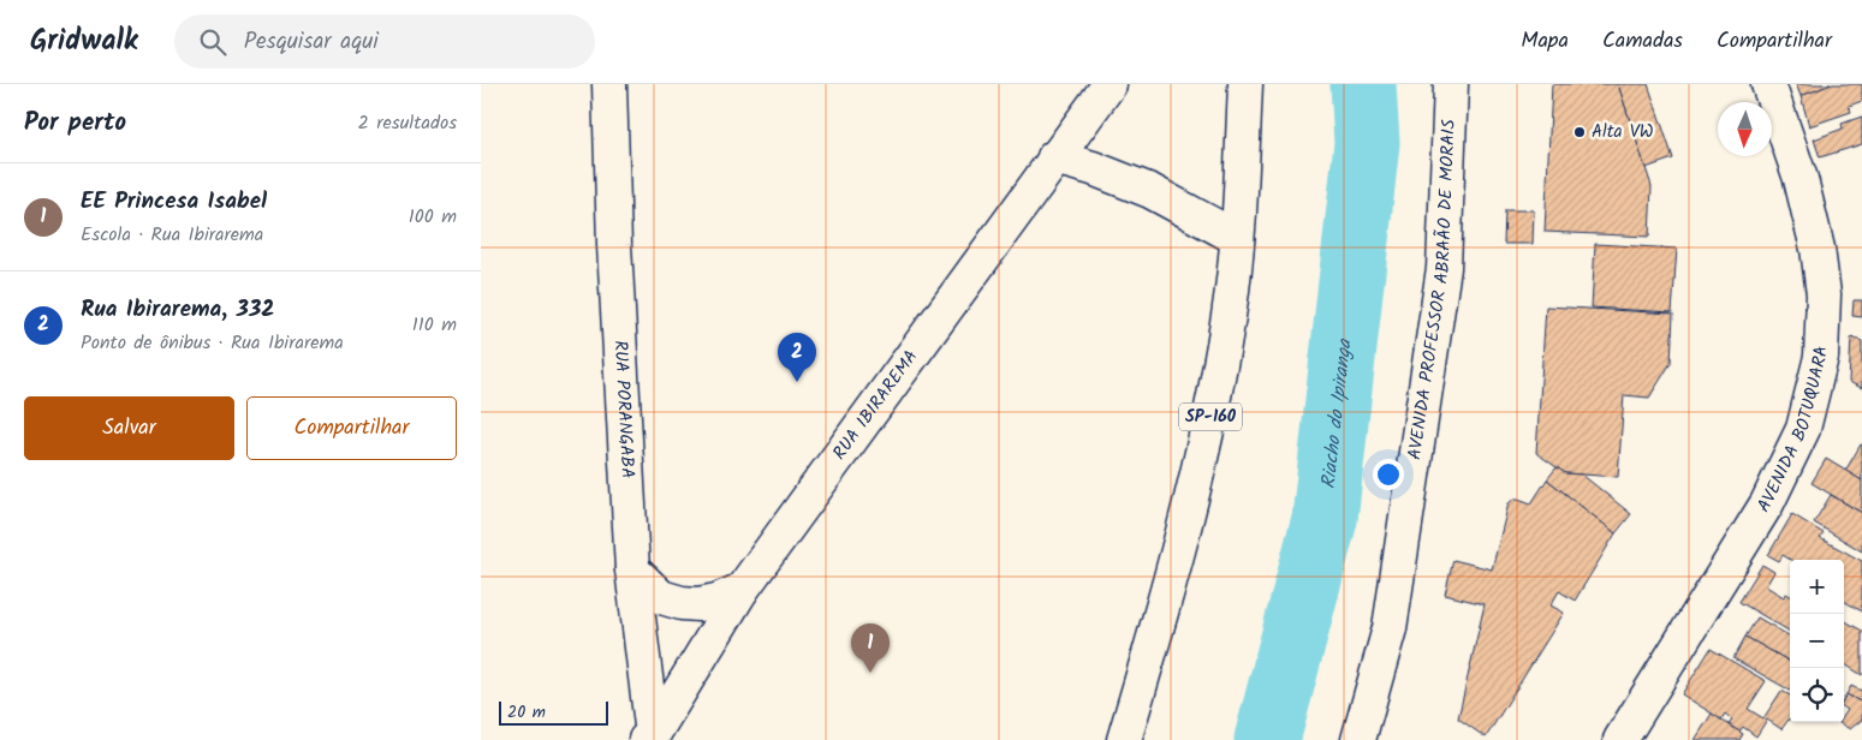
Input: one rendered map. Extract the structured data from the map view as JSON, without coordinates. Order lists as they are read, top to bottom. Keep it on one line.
{"streets":{"street":["AVENIDA PROFESSOR ABRAÃO DE MORAIS","RUA IBIRAREMA","RUA PORANGABA","SP-160","AVENIDA BOTUQUARA"]},"crossings":[["RUA IBIRAREMA","RUA PORANGABA"]],"water":["Riacho do Ipiranga"],"places":["Alta VW"],"scale_bar":"20 m","north":"bottom","page":{"header":"Gridwalk","search":"Pesquisar aqui","nav":["Mapa","Camadas","Compartilhar"],"heading":["Por perto","2 resultados"],"list":[{"mark":"1","name":"EE Princesa Isabel","note":"Escola · Rua Ibirarema","value":"100 m"},{"mark":"2","name":"Rua Ibirarema, 332","note":"Ponto de ônibus · Rua Ibirarema","value":"110 m"}],"pins":["2","1"],"buttons":["Salvar","Compartilhar"],"map_buttons":["+","−"],"scale":"20 m"}}
